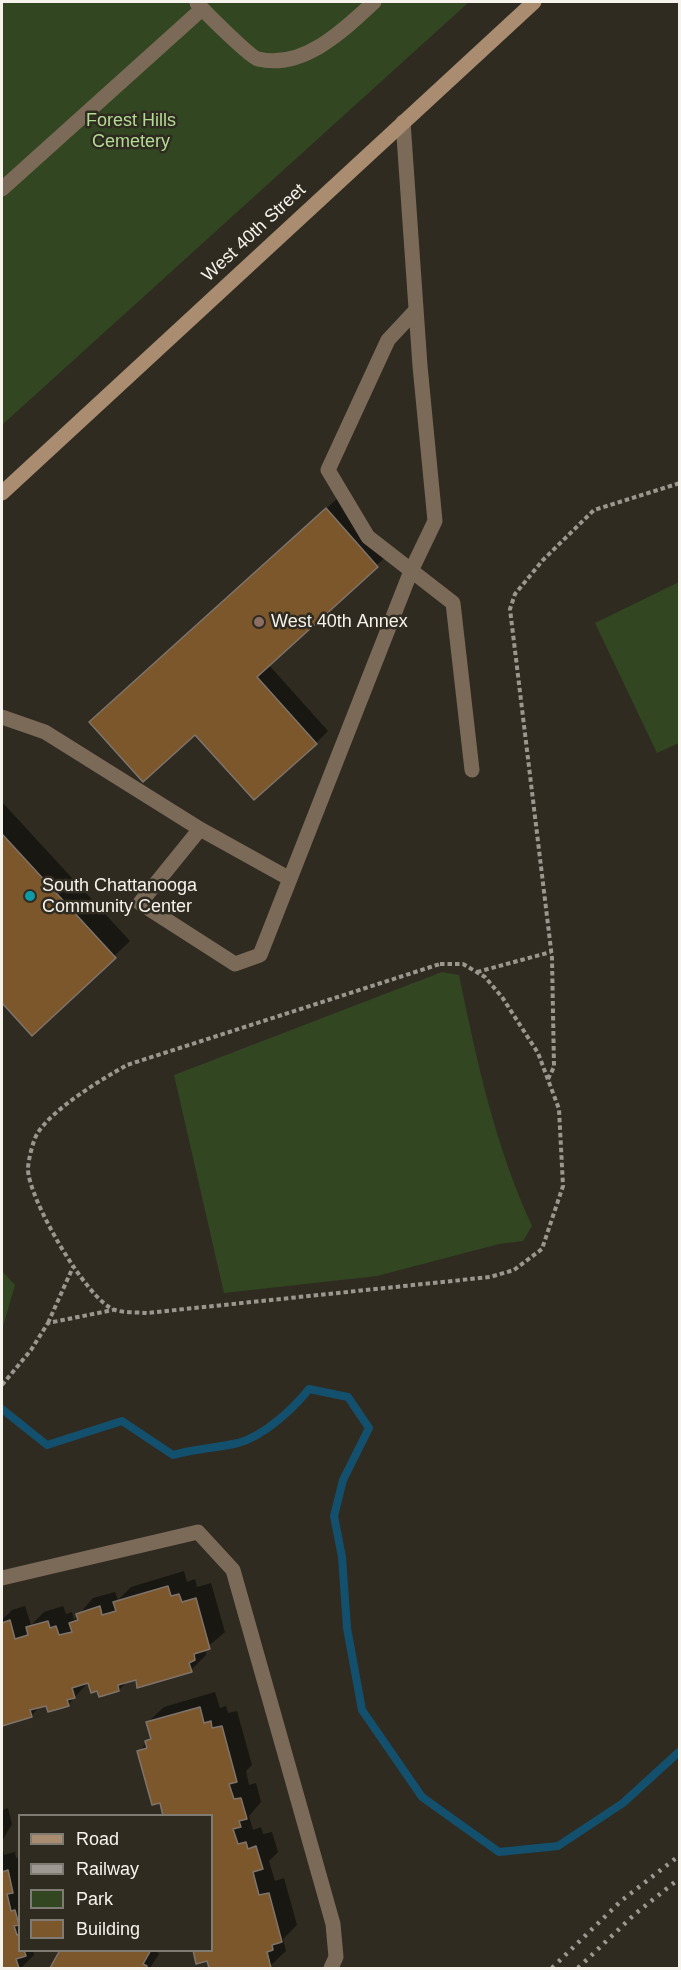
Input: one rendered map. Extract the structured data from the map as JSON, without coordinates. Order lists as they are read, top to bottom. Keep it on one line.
{"streets":{"main road":["West 40th Street"]},"parks":["Forest Hills Cemetery"],"places":["West 40th Annex","South Chattanooga Community Center"],"legend":["Road","Railway","Park","Building"]}
